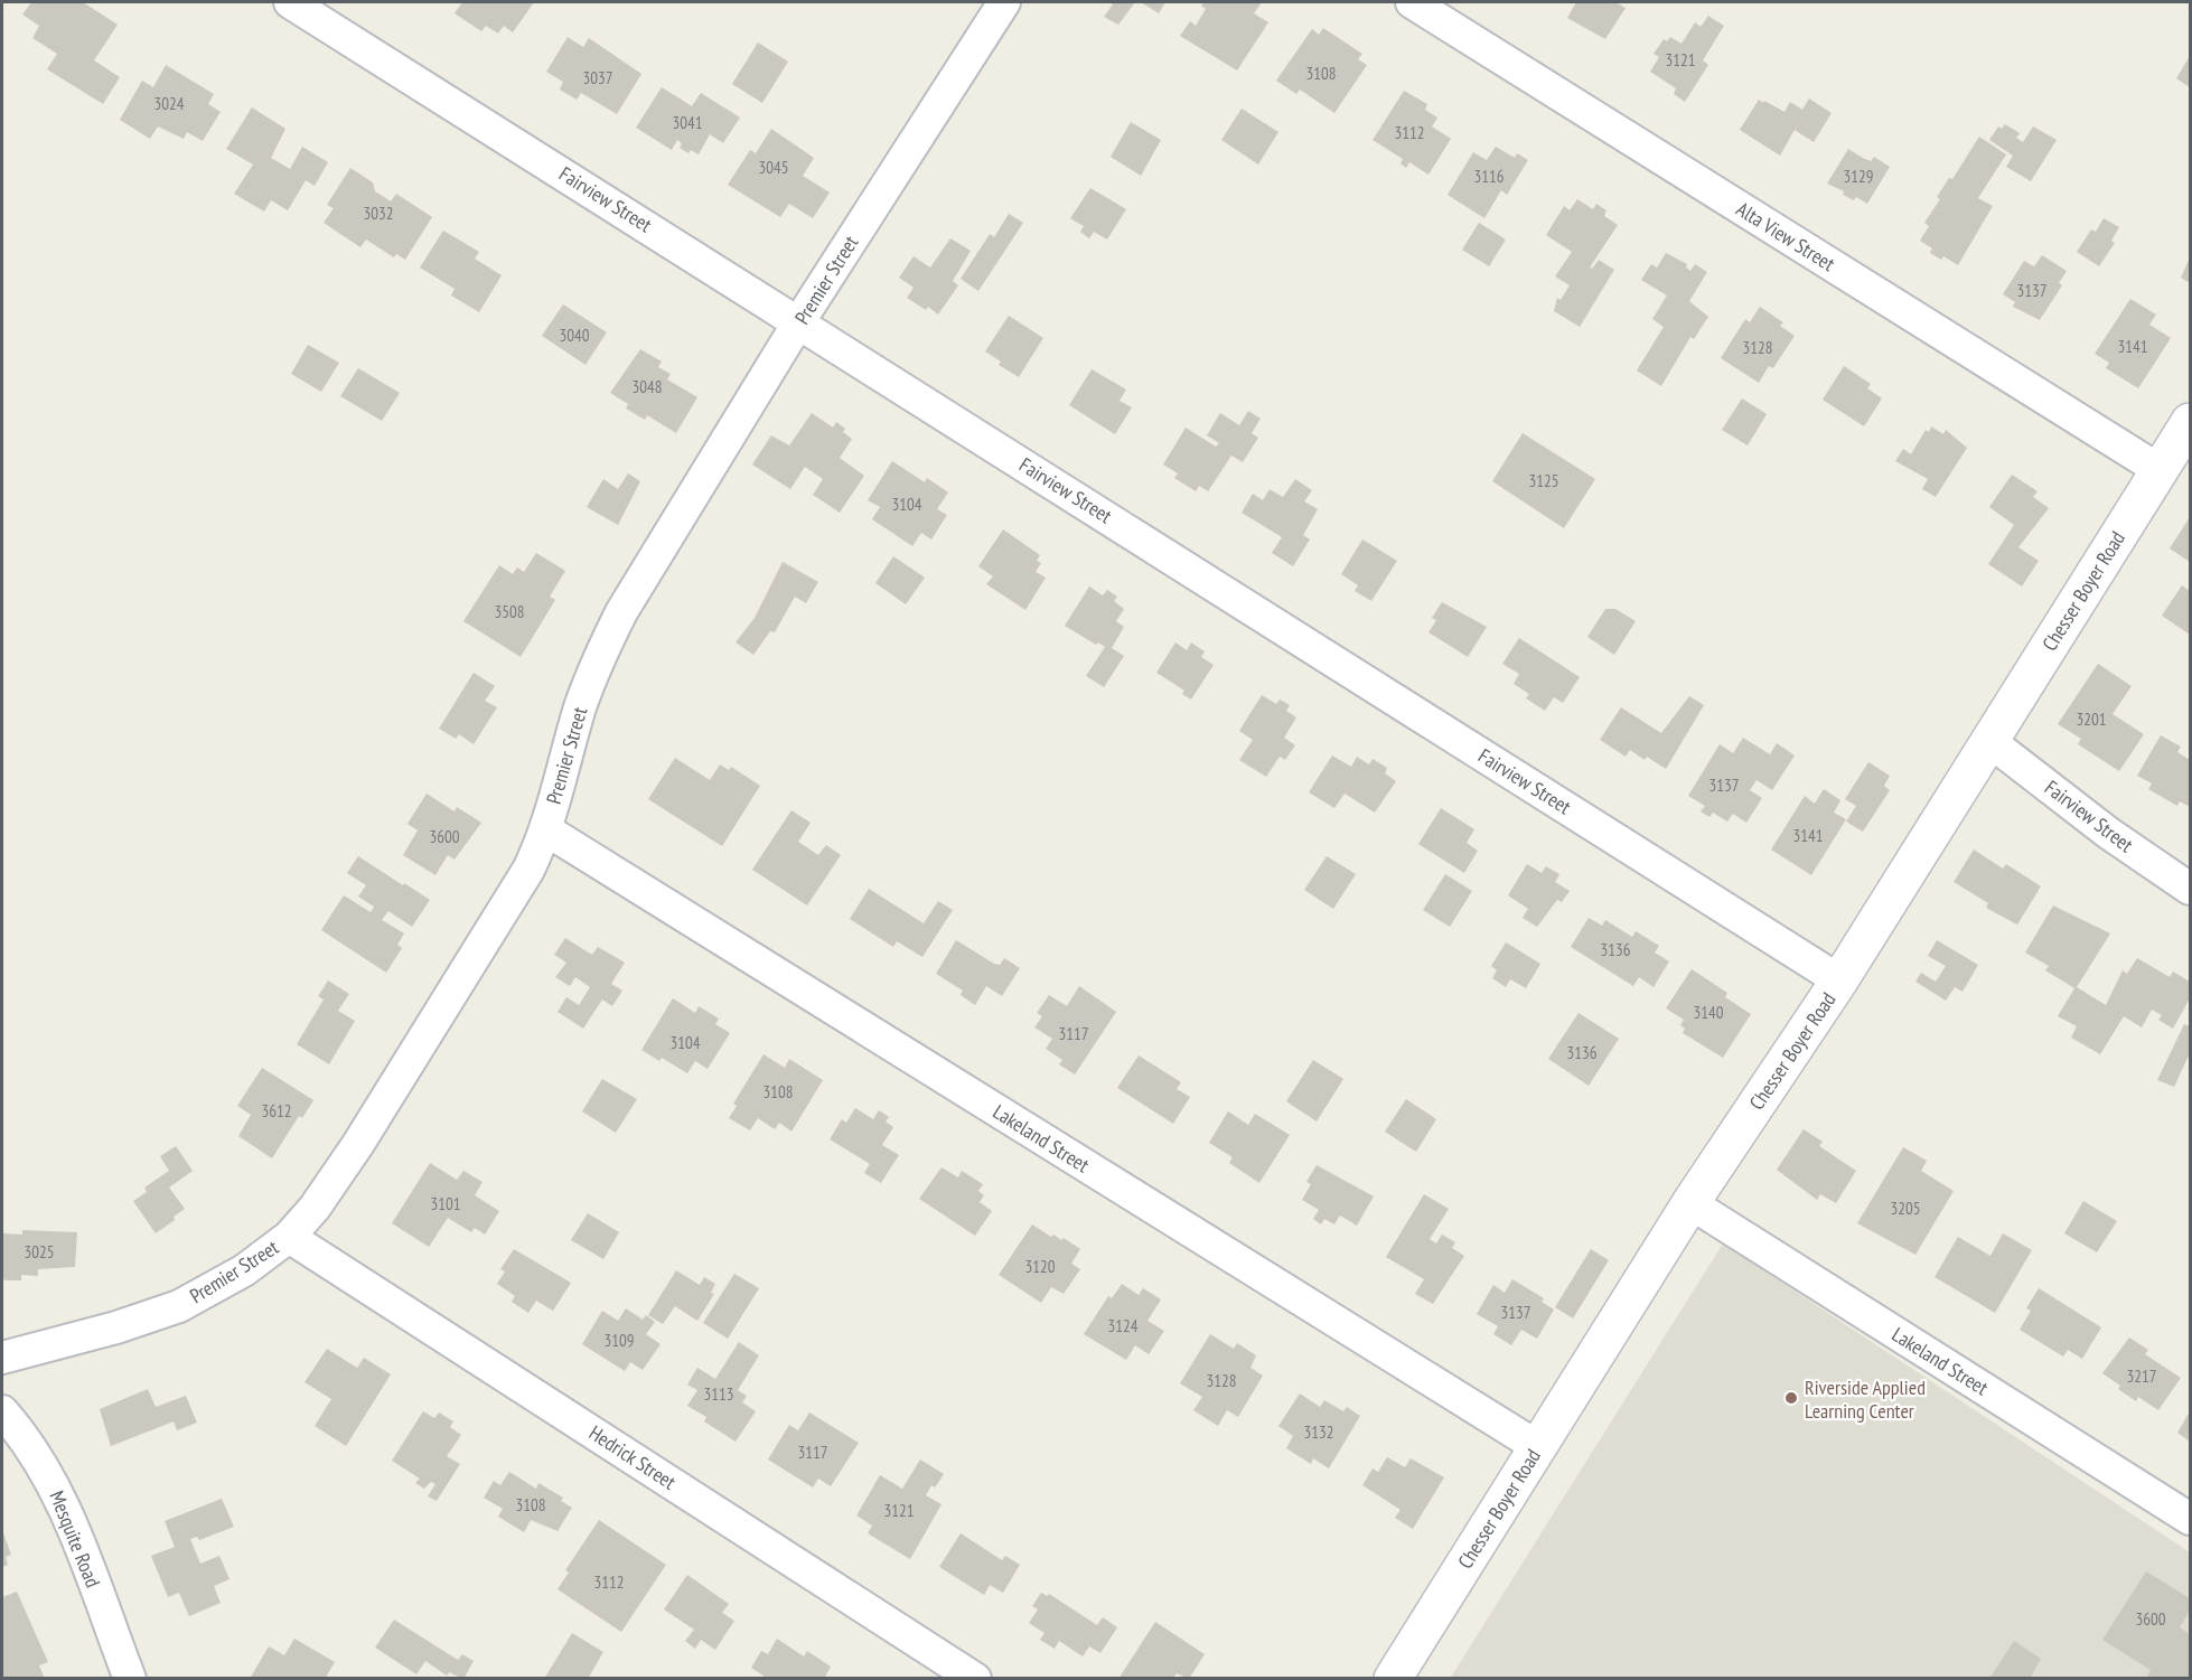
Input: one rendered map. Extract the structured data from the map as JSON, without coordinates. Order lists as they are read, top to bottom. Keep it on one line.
{"streets":{"street":["Fairview Street","Alta View Street","Premier Street","Chesser Boyer Road","Lakeland Street","Hedrick Street","Mesquite Road"]},"crossings":[["Fairview Street","Premier Street"],["Fairview Street","Chesser Boyer Road"],["Alta View Street","Chesser Boyer Road"],["Premier Street","Lakeland Street"],["Premier Street","Hedrick Street"],["Chesser Boyer Road","Lakeland Street"]],"places":["Riverside Applied Learning Center"],"house_numbers":["3121","3108","3037","3024","3041","3112","3045","3116","3129","3032","3137","3040","3141","3128","3048","3125","3104","3508","3201","3137","3141","3600","3136","3140","3117","3104","3136","3108","3612","3101","3205","3025","3120","3137","3124","3109","3217","3128","3113","3132","3117","3108","3121","3112","3600"]}
